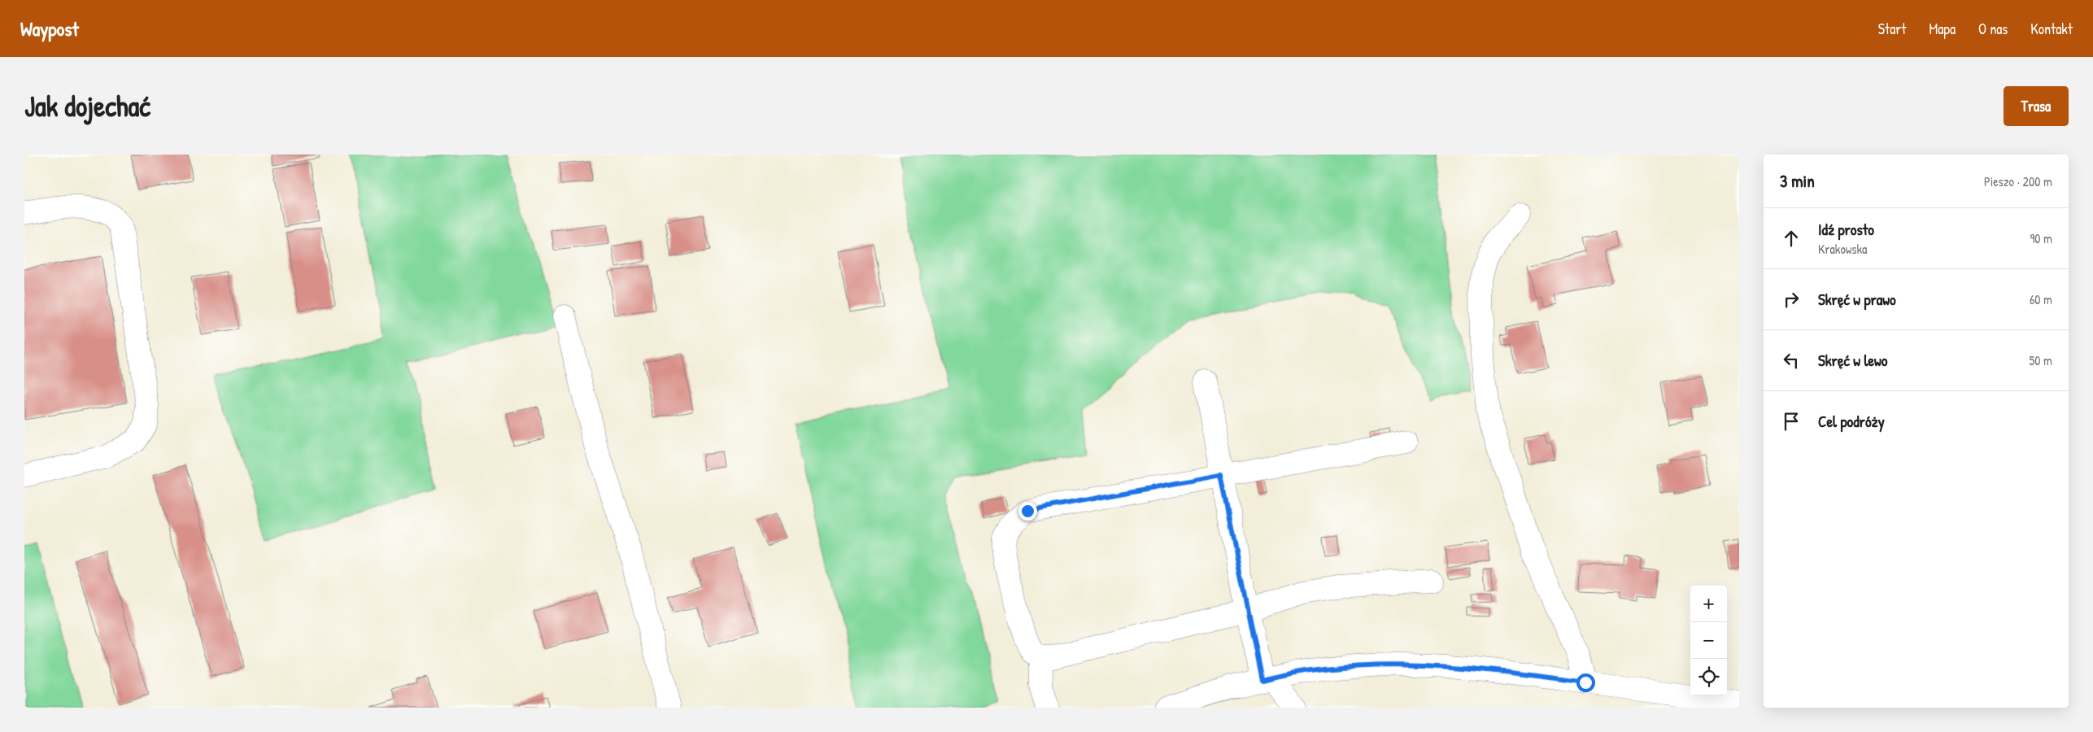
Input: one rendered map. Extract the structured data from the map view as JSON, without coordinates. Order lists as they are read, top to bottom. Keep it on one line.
{"page":{"header":"Waypost","nav":["Start","Mapa","O nas","Kontakt"],"buttons":"Trasa","title":"Jak dojechać","heading":["3 min","Pieszo · 200 m"],"list":[["Idź prosto","Krakowska","90 m"],["Skręć w prawo","60 m"],["Skręć w lewo","50 m"],"Cel podróży"],"map_buttons":["+","−"]}}
